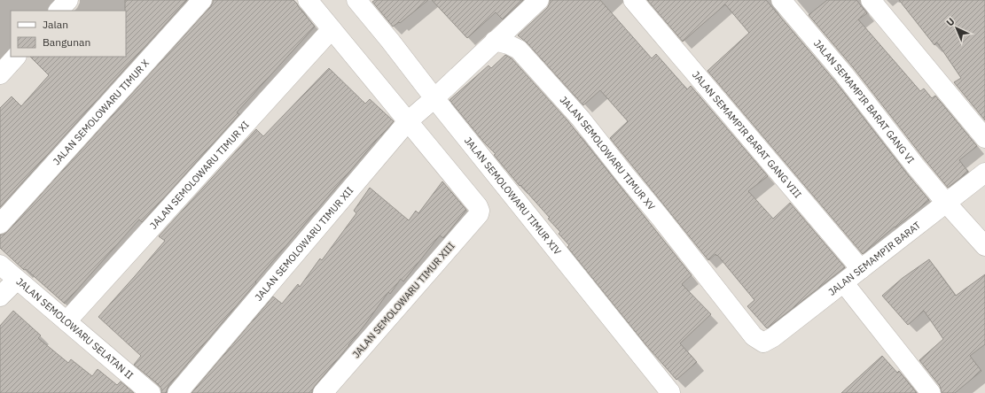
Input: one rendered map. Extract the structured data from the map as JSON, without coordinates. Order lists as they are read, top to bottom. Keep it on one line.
{"streets":{"street":["JALAN SEMAMPIR BARAT GANG VI","JALAN SEMOLOWARU TIMUR X","JALAN SEMAMPIR BARAT GANG VIII","JALAN SEMOLOWARU TIMUR XV","JALAN SEMOLOWARU TIMUR XI","JALAN SEMOLOWARU TIMUR XIV","JALAN SEMOLOWARU TIMUR XII","JALAN SEMAMPIR BARAT","JALAN SEMOLOWARU TIMUR XIII","JALAN SEMOLOWARU SELATAN II"]},"crossings":[["JALAN SEMAMPIR BARAT GANG VI","JALAN SEMAMPIR BARAT"],["JALAN SEMAMPIR BARAT GANG VIII","JALAN SEMAMPIR BARAT"],["JALAN SEMOLOWARU TIMUR XV","JALAN SEMAMPIR BARAT"],["JALAN SEMOLOWARU TIMUR XI","JALAN SEMOLOWARU SELATAN II"],["JALAN SEMOLOWARU TIMUR XIV","JALAN SEMOLOWARU TIMUR XII"],["JALAN SEMOLOWARU TIMUR XII","JALAN SEMOLOWARU TIMUR XIII"]],"legend":["Jalan","Bangunan"],"north":"top left"}
